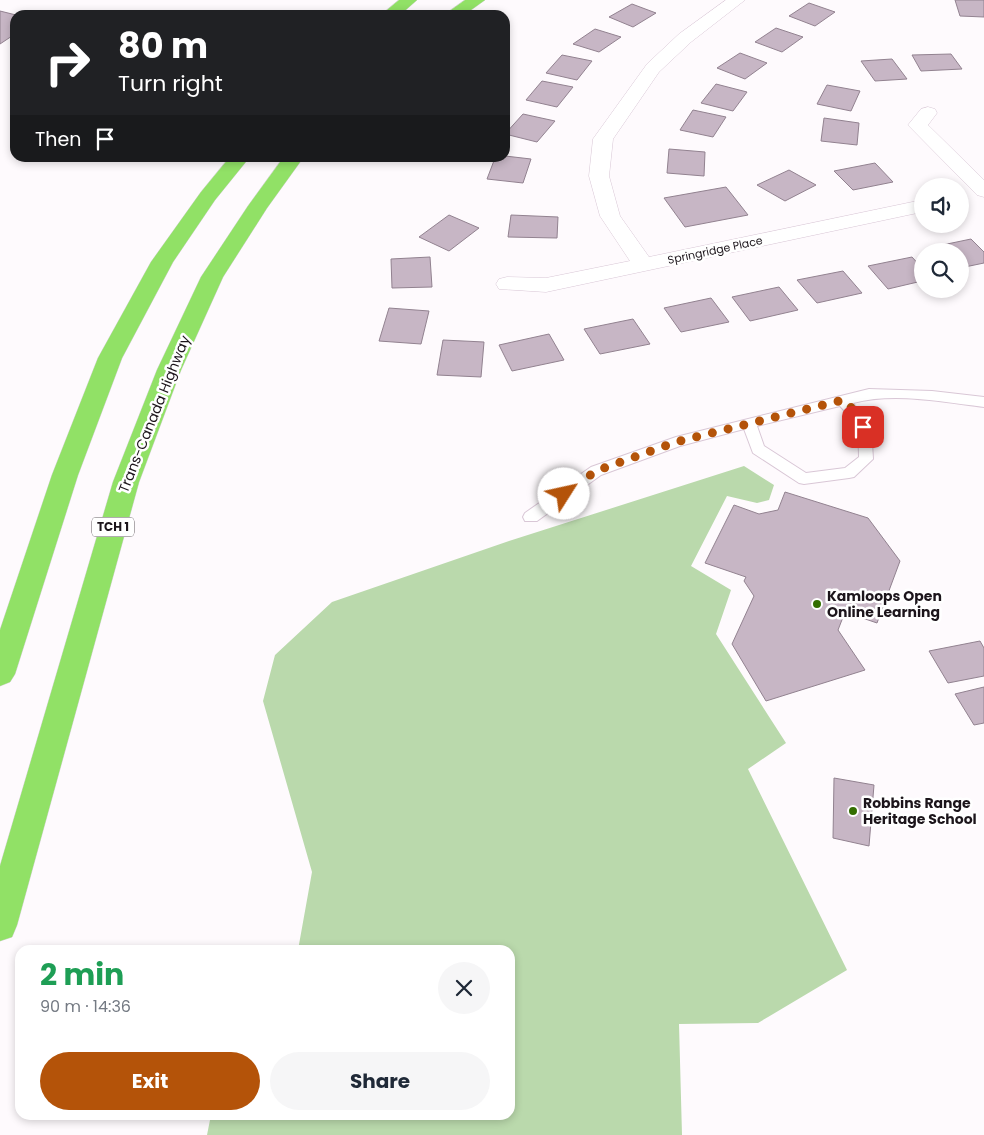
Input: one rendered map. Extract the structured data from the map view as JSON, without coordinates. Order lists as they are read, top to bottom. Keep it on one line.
{"streets":{"highway":["Trans-Canada Highway","TCH 1"],"street":["Springridge Place"]},"places":["Kamloops Open Online Learning","Robbins Range Heritage School"],"page":{"turn":["80 m","Turn right"],"then":"Then","heading":["2 min","90 m · 14:36"],"buttons":["Exit","Share"]}}
